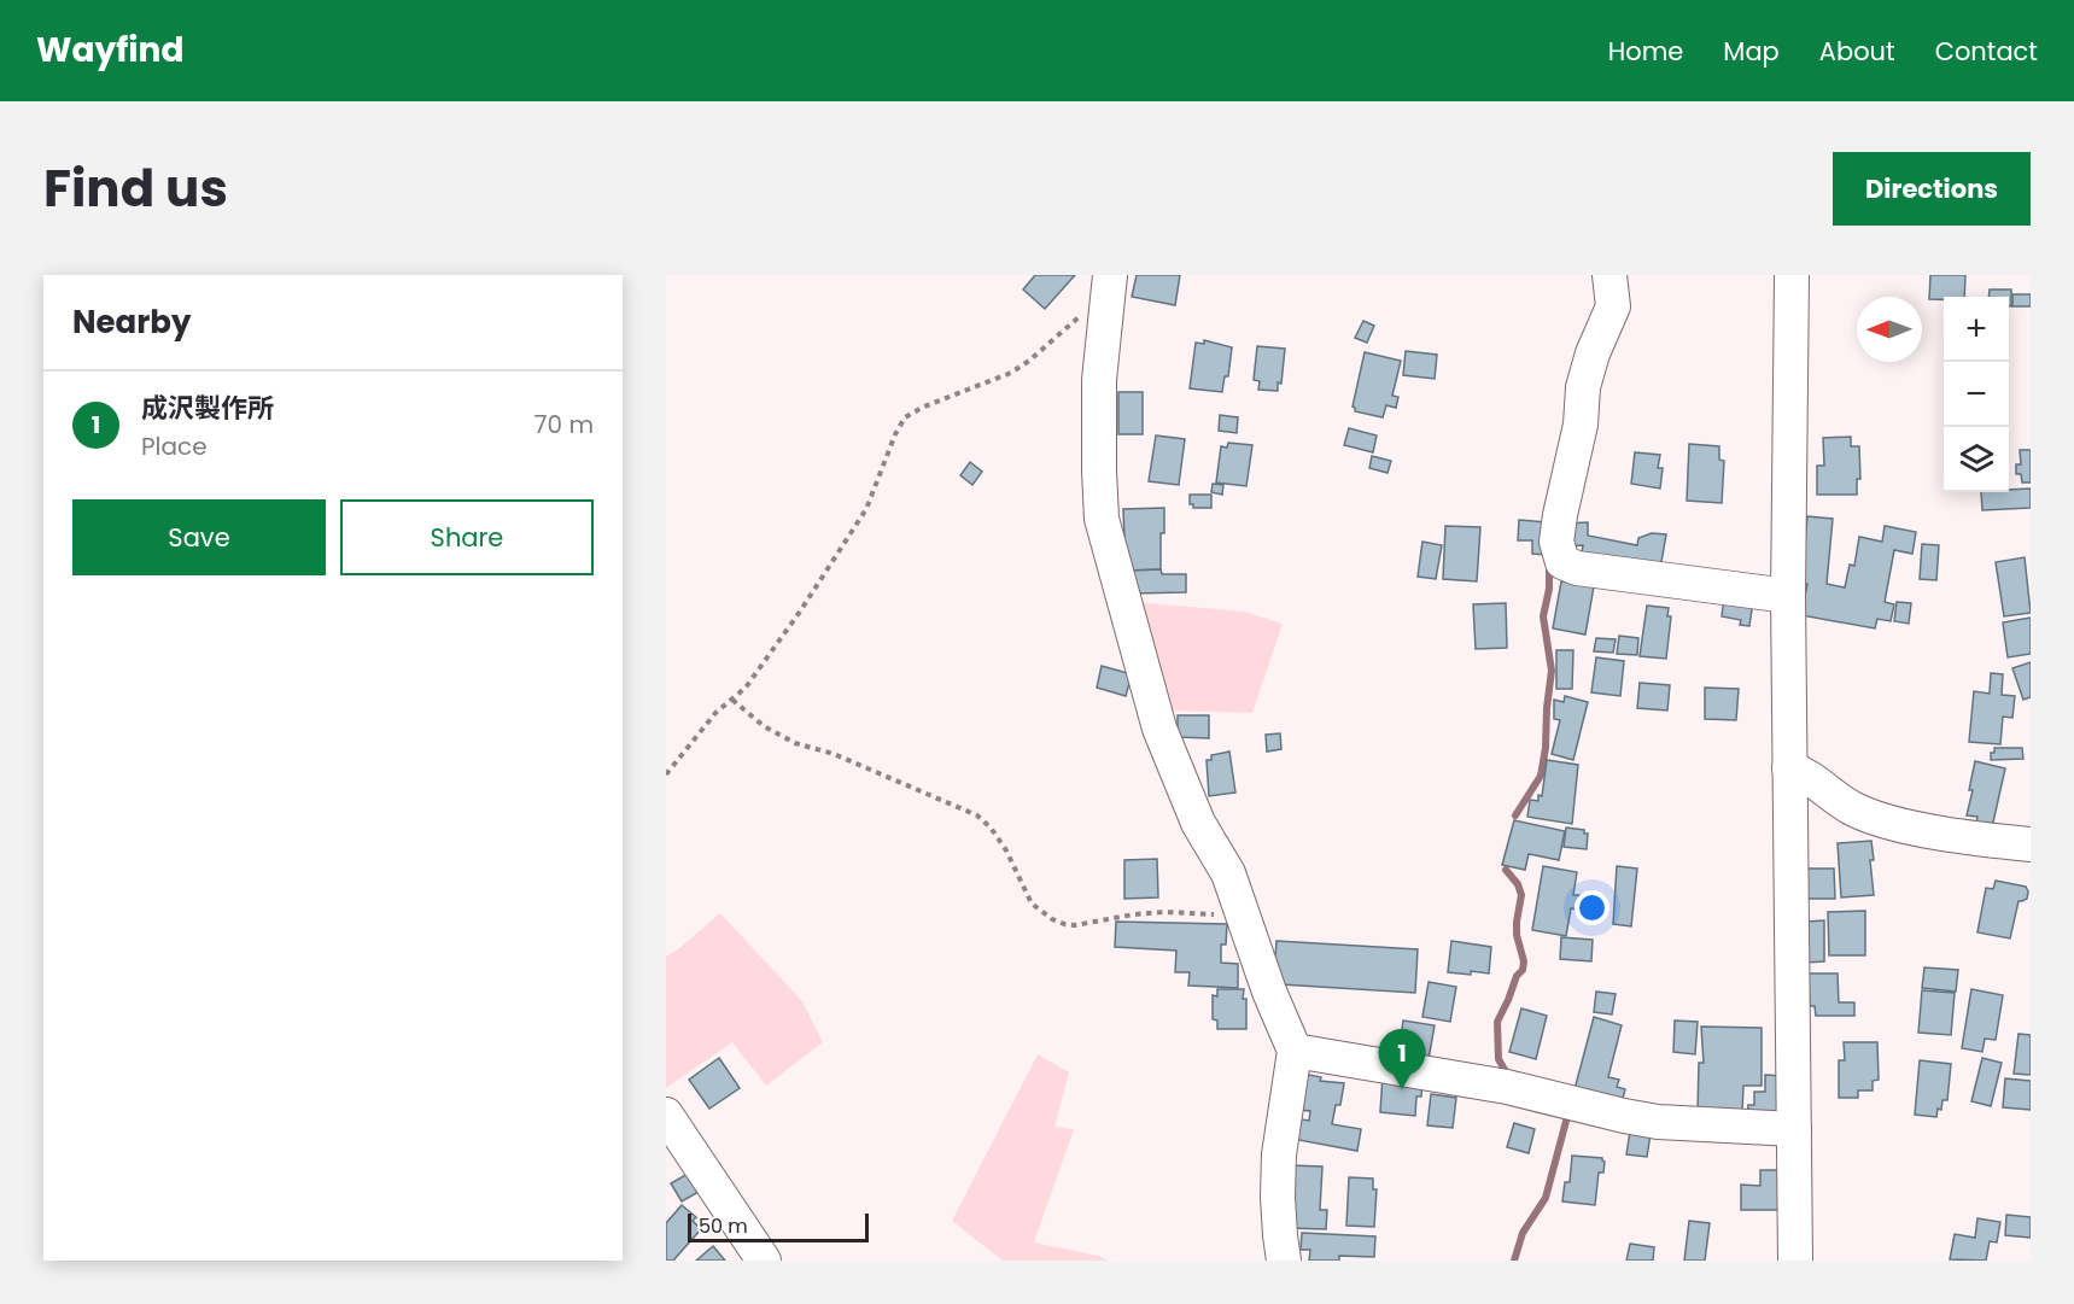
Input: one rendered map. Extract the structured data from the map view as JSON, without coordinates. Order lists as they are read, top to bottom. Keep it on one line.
{"scale_bar":"50 m","north":"left","page":{"header":"Wayfind","nav":["Home","Map","About","Contact"],"title":"Find us","buttons":["Directions",["Save","Share"]],"heading":"Nearby","map_buttons":["+","−"],"list":[{"mark":"1","name":"成沢製作所","note":"Place","value":"70 m"}],"pins":"1","scale":"50 m"}}
